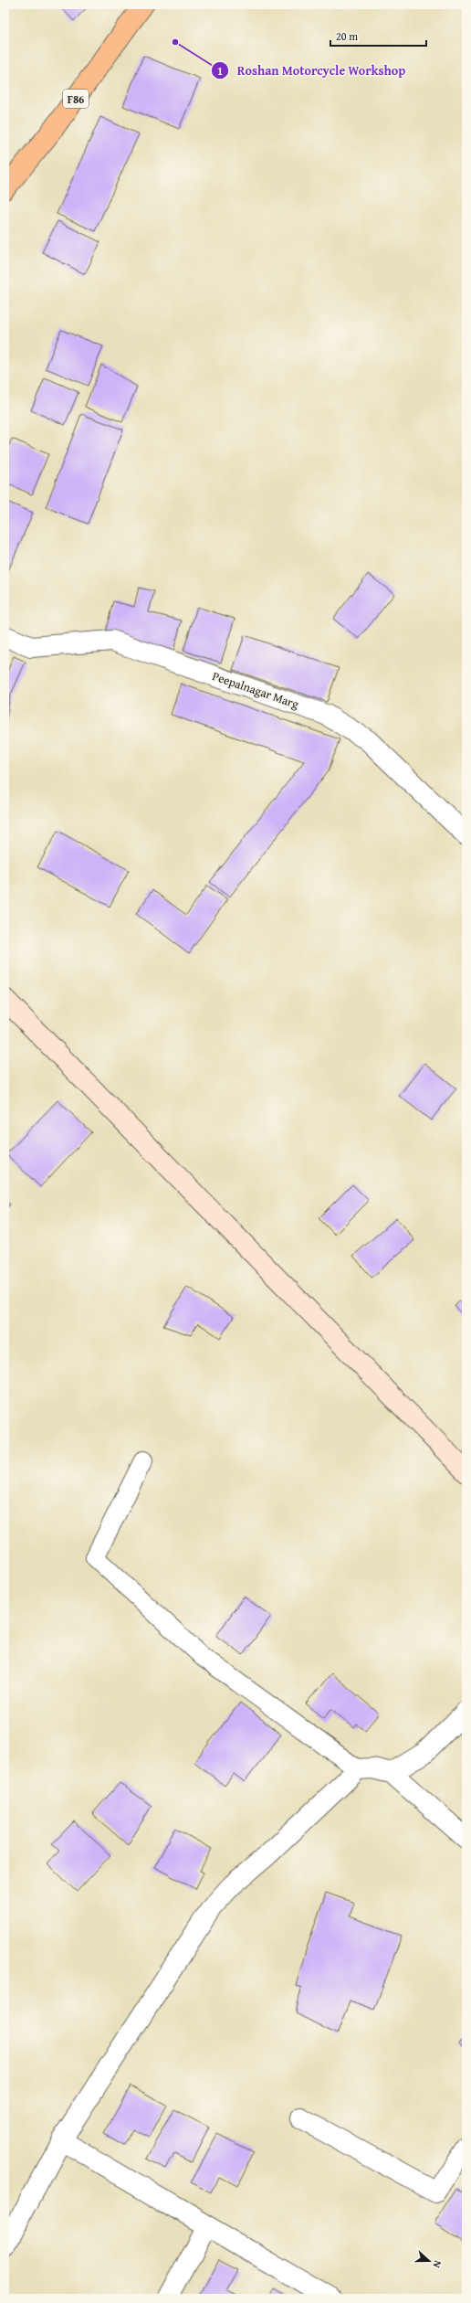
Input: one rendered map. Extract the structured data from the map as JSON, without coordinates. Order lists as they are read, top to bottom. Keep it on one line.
{"streets":{"main road":["F86"],"street":["Peepalnagar Marg"]},"places":["Roshan Motorcycle Workshop"],"scale_bar":"20 m","north":"right"}
